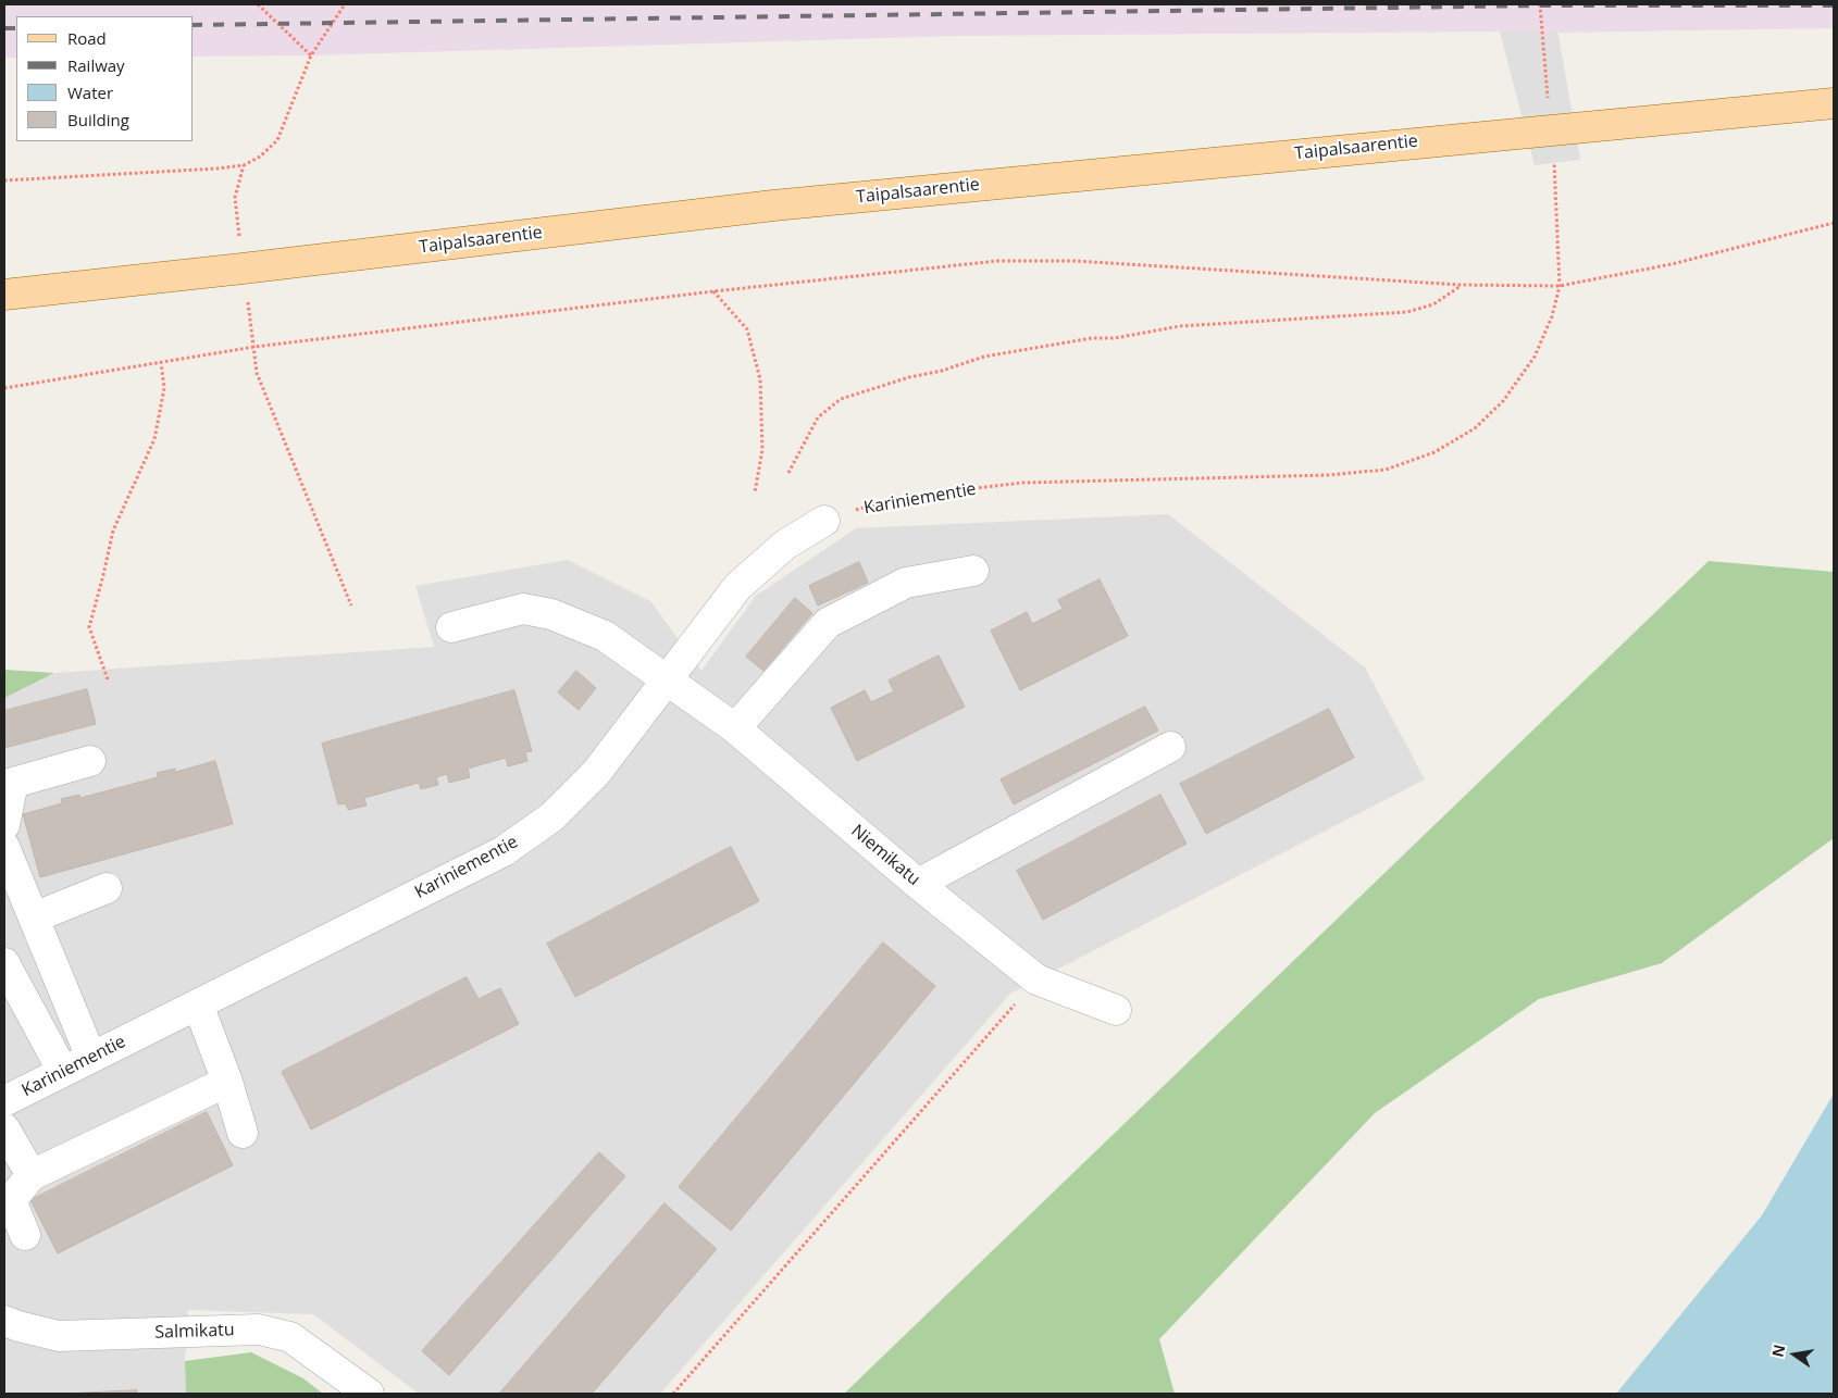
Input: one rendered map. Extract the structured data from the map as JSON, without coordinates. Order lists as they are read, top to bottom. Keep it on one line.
{"streets":{"main road":["Taipalsaarentie"],"street":["Kariniementie","Niemikatu","Salmikatu"]},"crossings":[["Kariniementie","Niemikatu"]],"legend":["Road","Railway","Water","Building"],"north":"left"}
